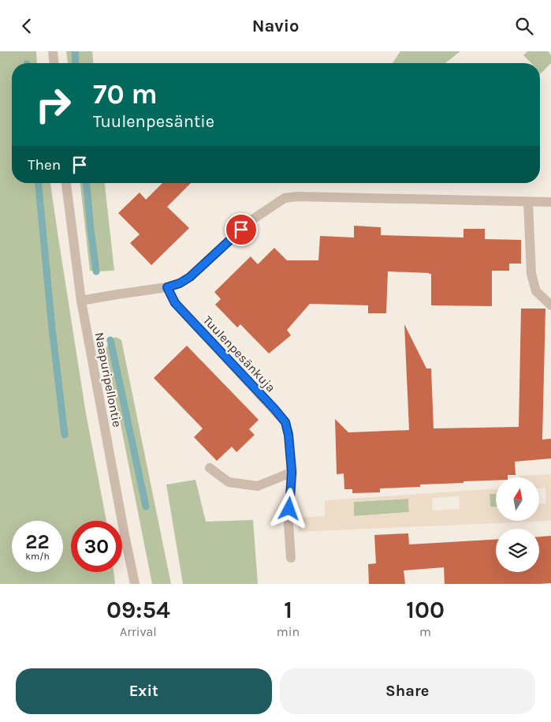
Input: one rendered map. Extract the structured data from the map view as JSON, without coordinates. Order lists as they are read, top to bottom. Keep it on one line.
{"streets":{"street":["Tuulenpesänkuja","Naapuripellontie"]},"north":"top","page":{"header":"Navio","turn":["70 m","Tuulenpesäntie"],"then":"Then","speed":"22 km/h","limit":"30","eta":["09:54","Arrival","1","min","100","m"],"buttons":["Exit","Share"]}}
